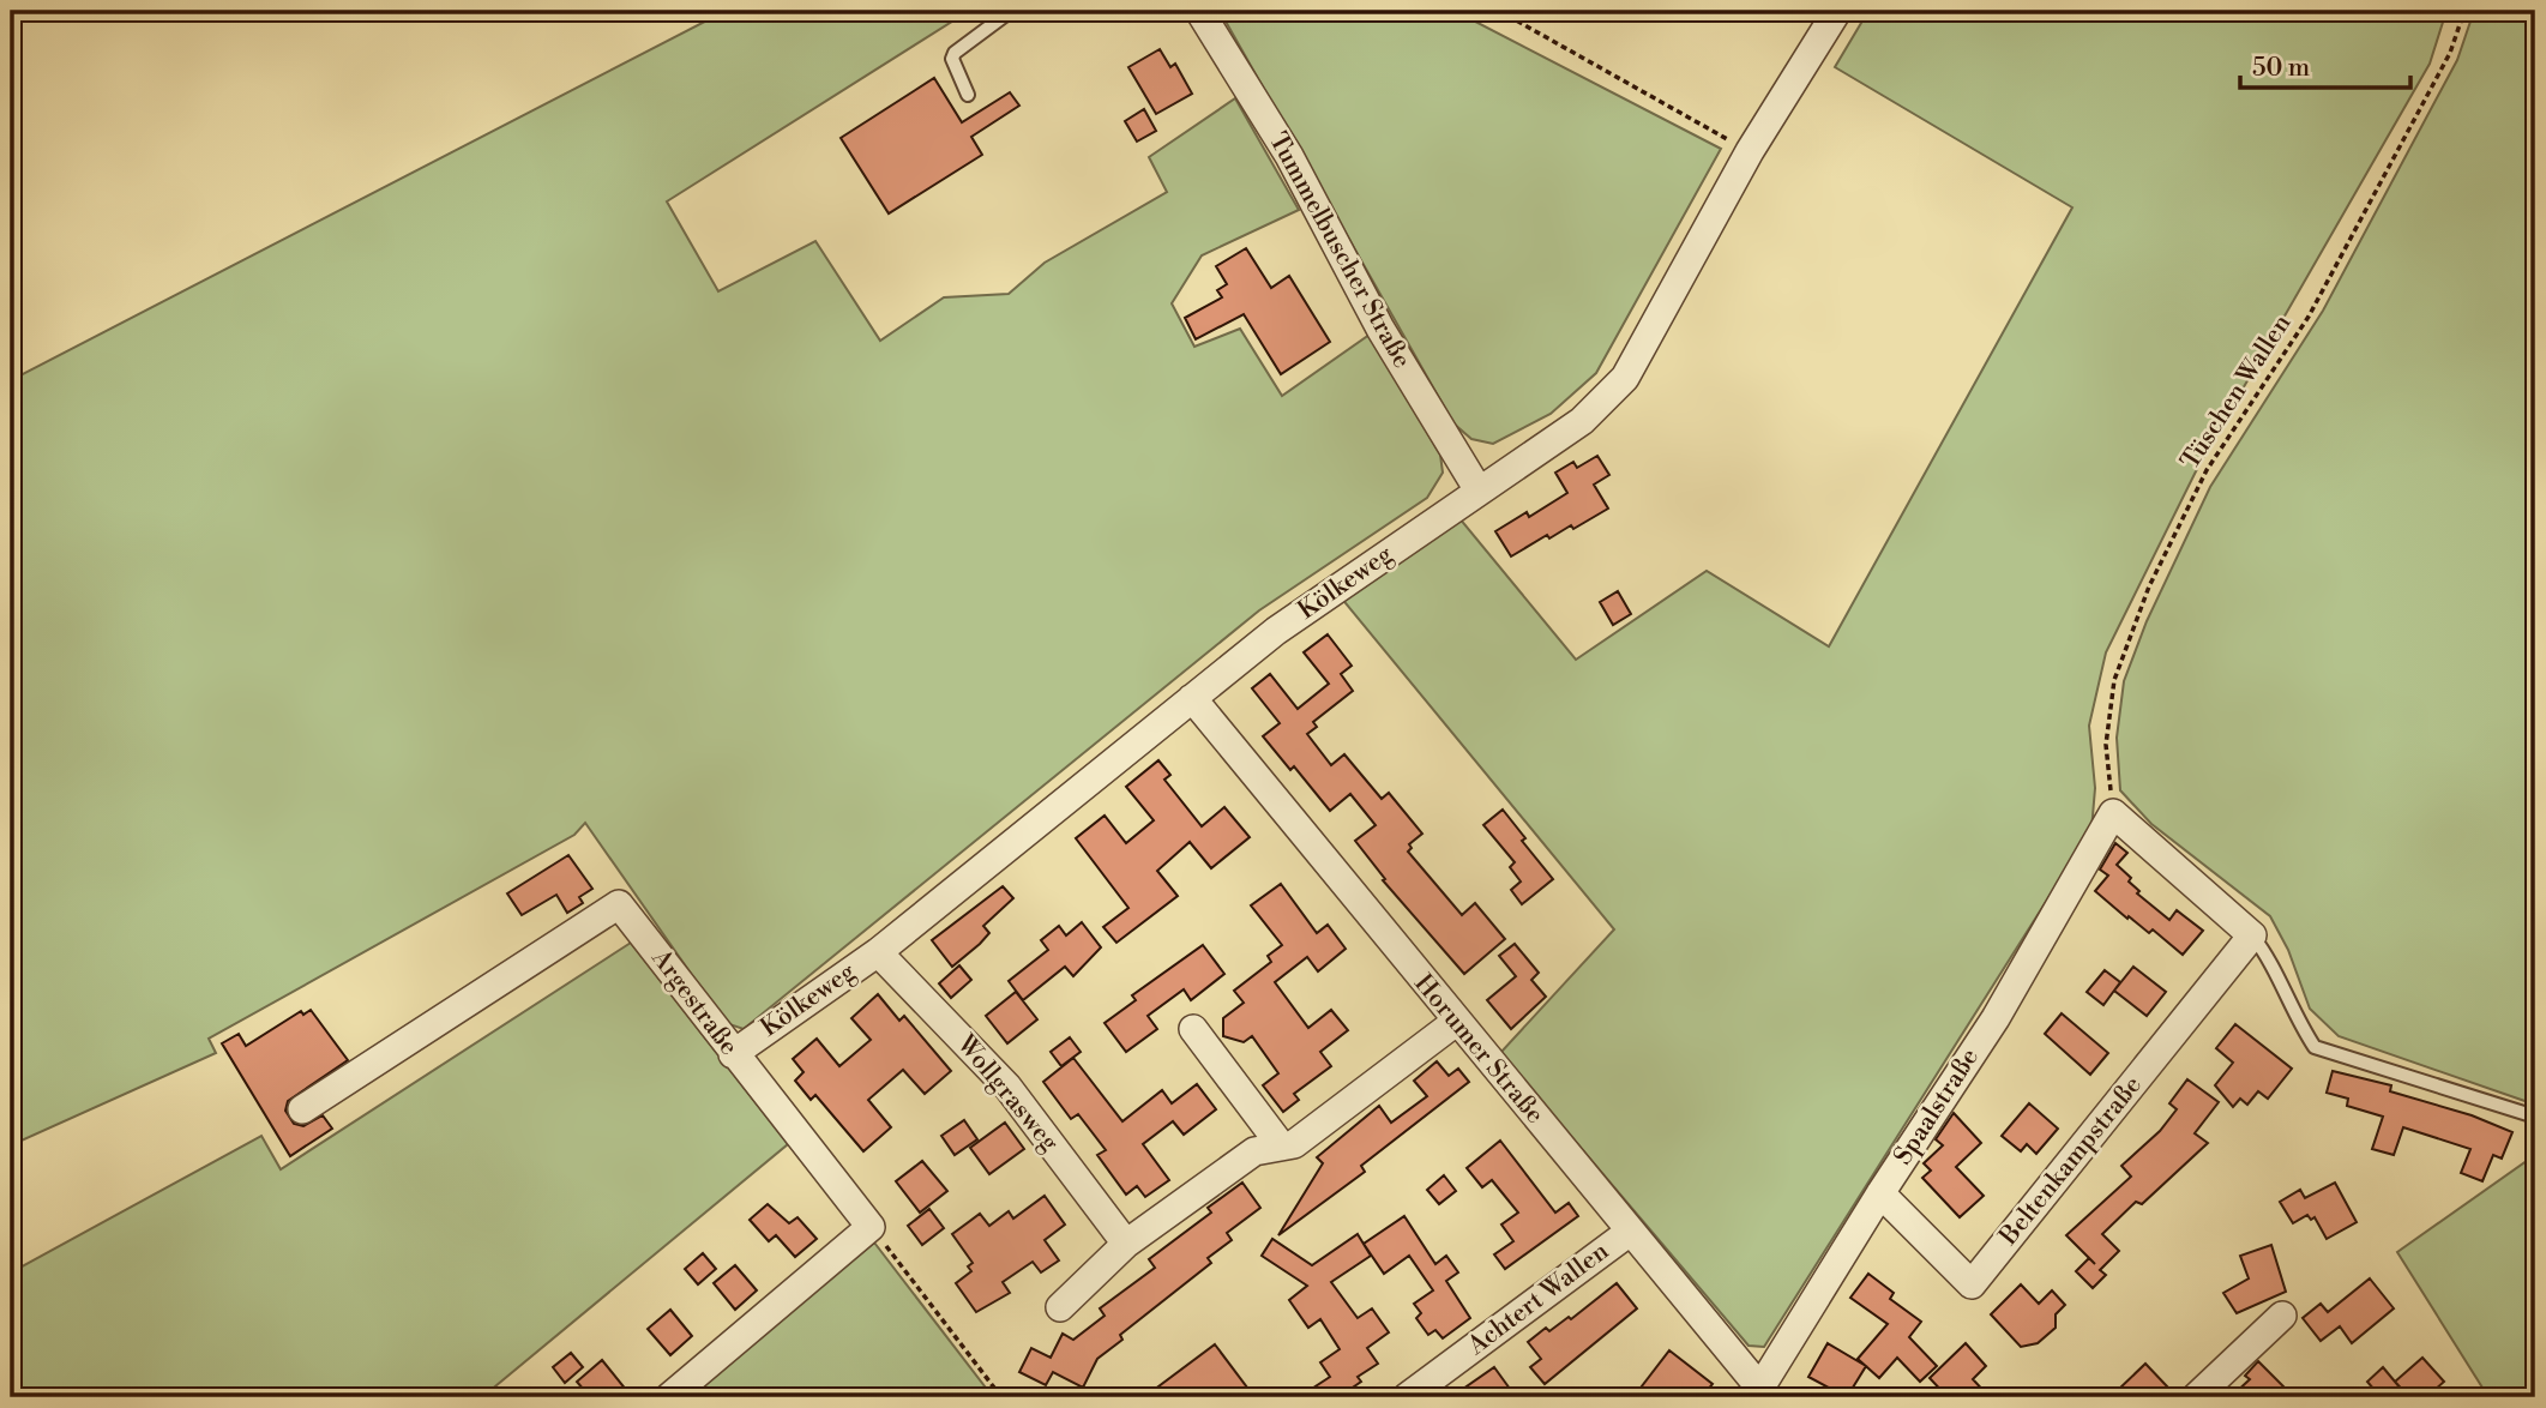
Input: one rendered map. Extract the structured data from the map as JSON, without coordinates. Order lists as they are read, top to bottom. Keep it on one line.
{"streets":{"street":["Tummelbuscher Straße","Kölkeweg","Argestraße","Horumer Straße","Wollgrasweg","Spaalstraße","Beltenkampstraße","Achtert Wallen"],"path":["Tüschen Wallen"]},"crossings":[["Tummelbuscher Straße","Kölkeweg"],["Tüschen Wallen","Spaalstraße"],["Kölkeweg","Argestraße"],["Kölkeweg","Horumer Straße"],["Kölkeweg","Wollgrasweg"],["Horumer Straße","Spaalstraße"],["Horumer Straße","Achtert Wallen"],["Spaalstraße","Beltenkampstraße"]],"scale_bar":"50 m"}
